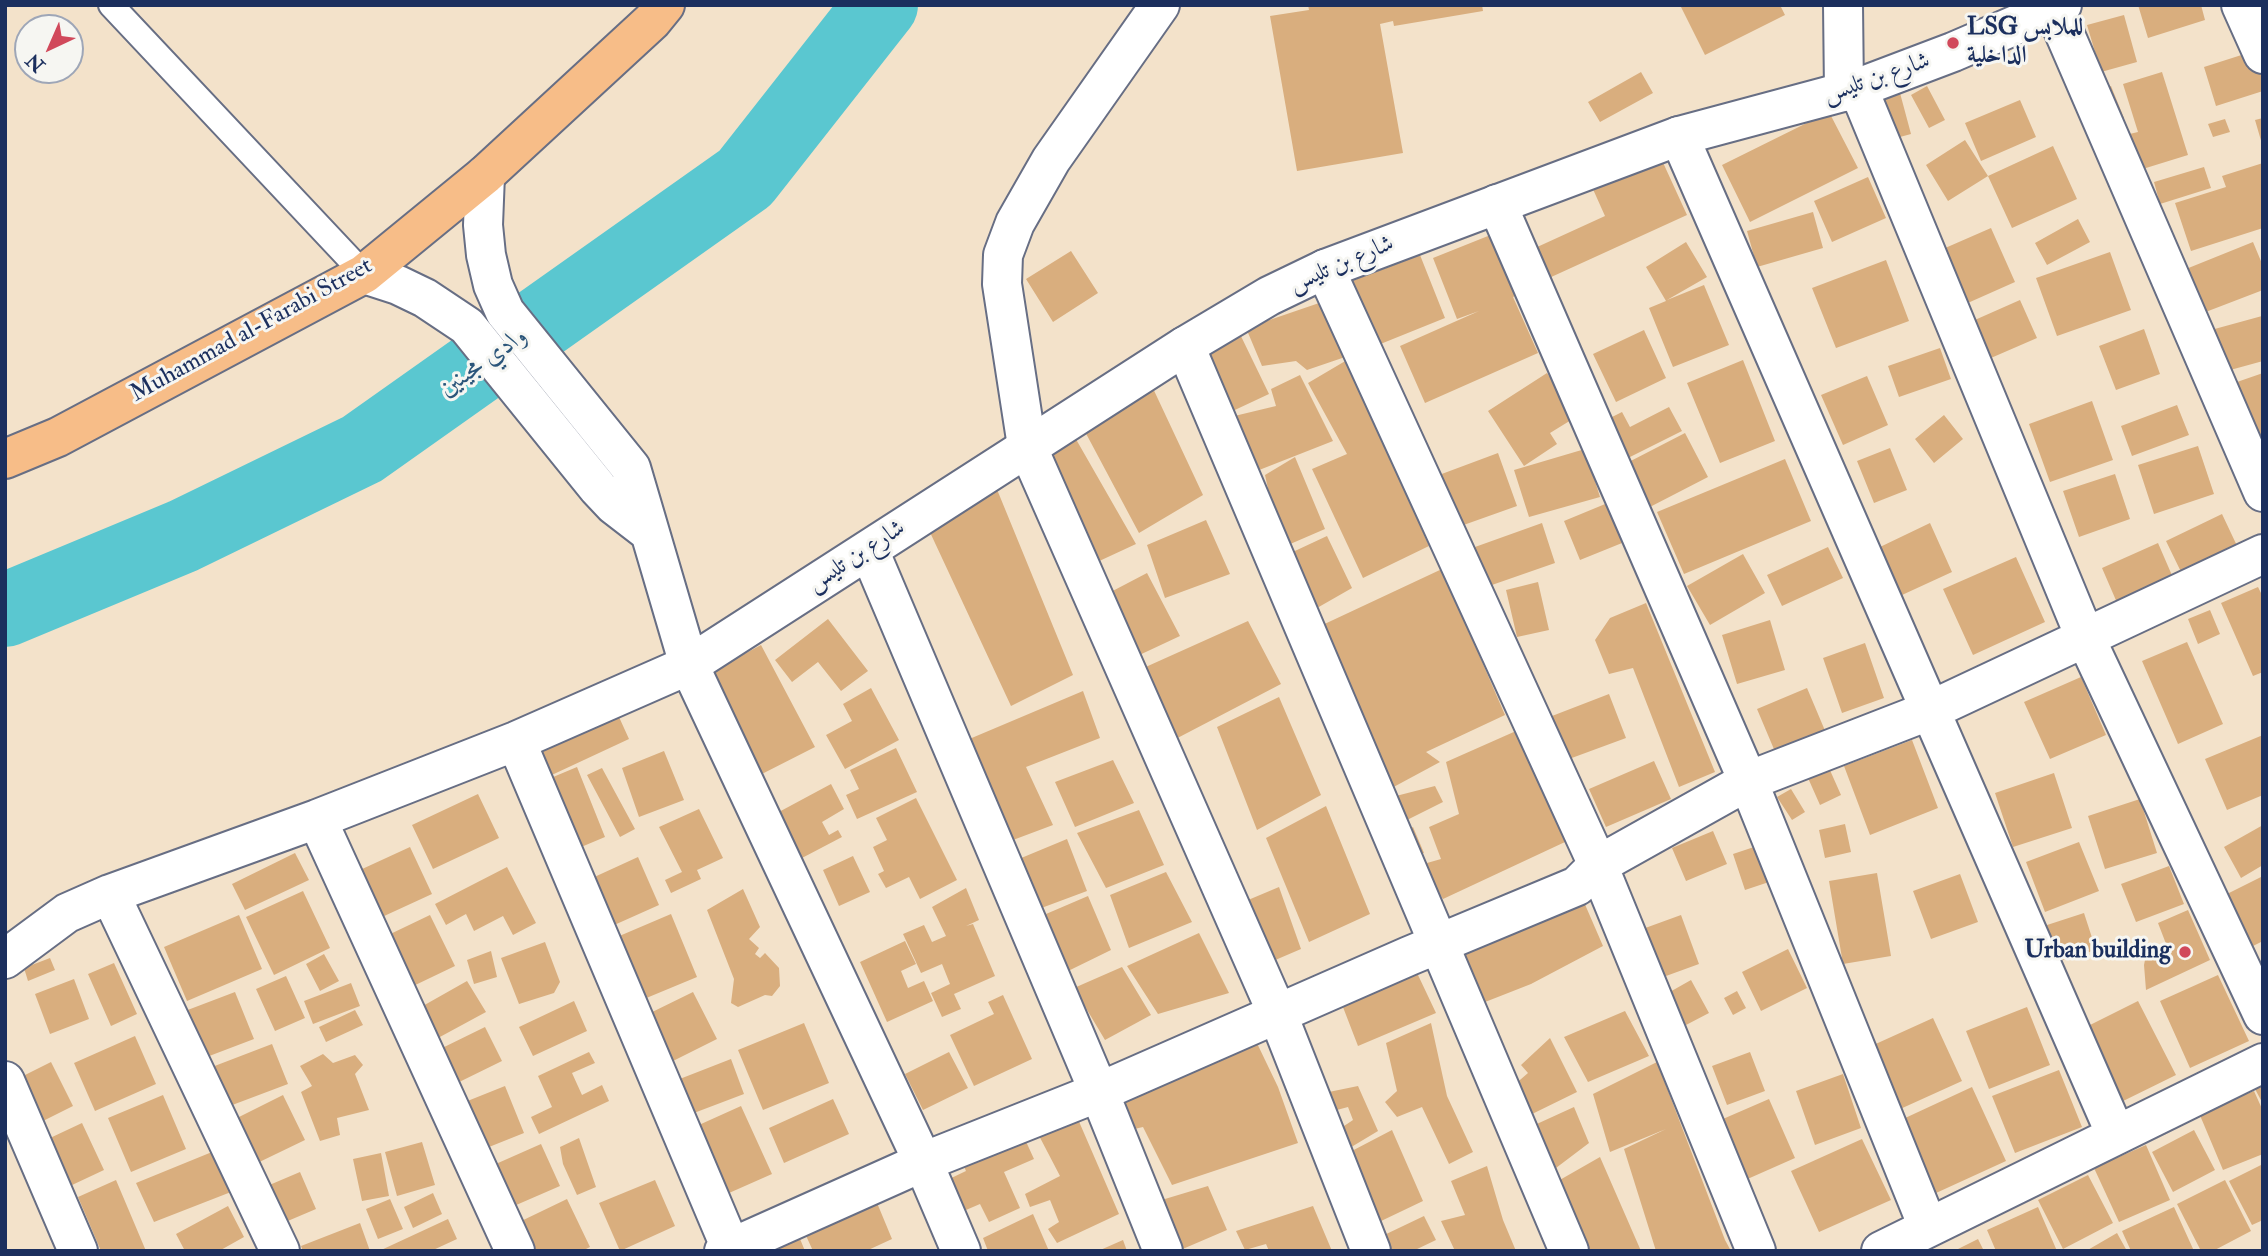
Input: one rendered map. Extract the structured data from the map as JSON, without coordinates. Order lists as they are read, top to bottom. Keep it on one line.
{"streets":{"highway":["Muhammad al-Farabi Street"],"street":["شارع بن تليس"]},"water":["وادي مجينين"],"places":["LSG للملابس الداخلية","Urban building"],"north":"bottom left"}
